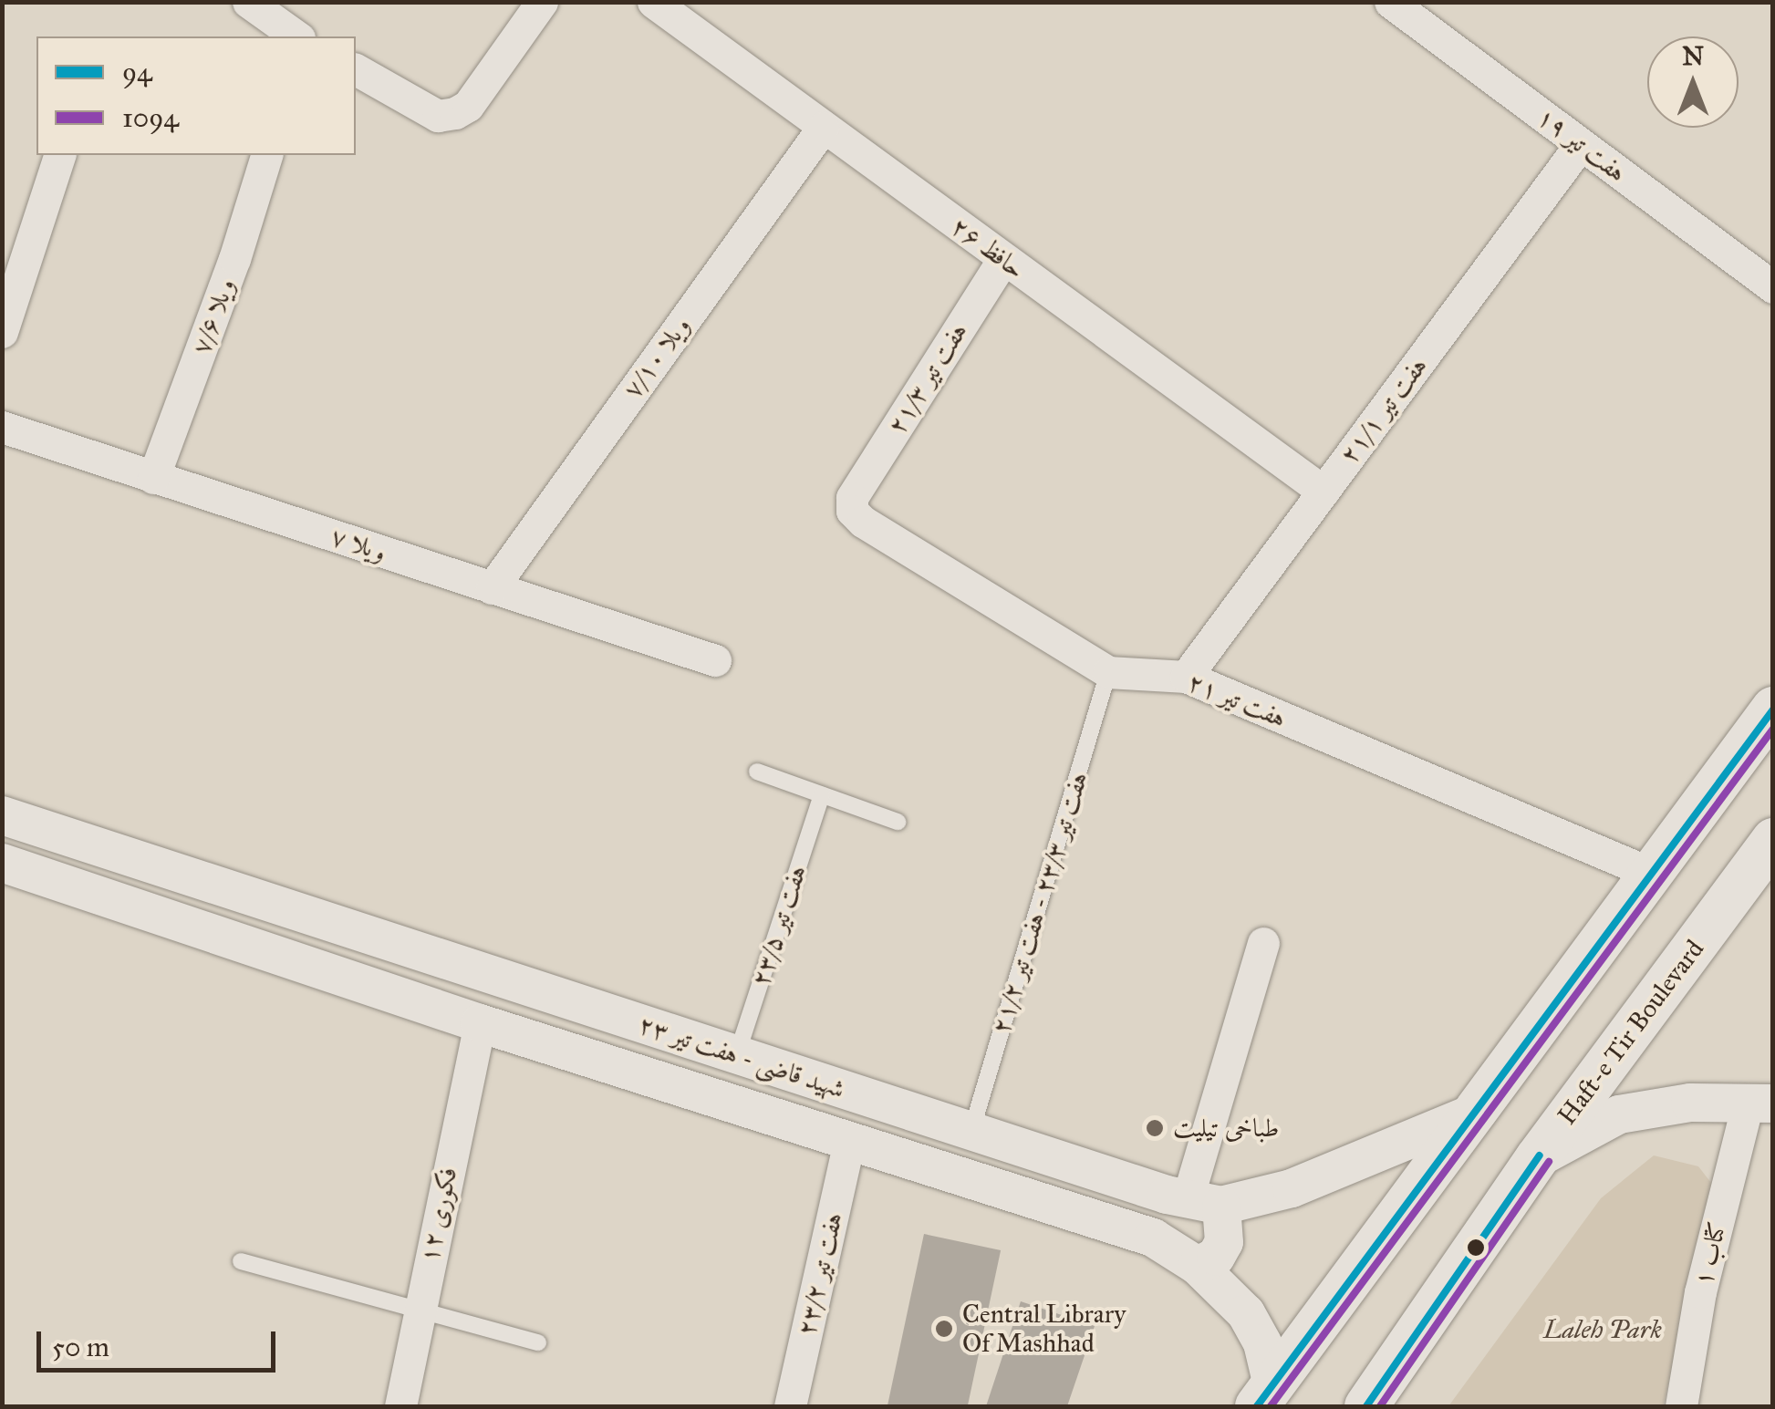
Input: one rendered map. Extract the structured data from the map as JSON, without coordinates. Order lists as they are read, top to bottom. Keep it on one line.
{"streets":{"main road":["Haft-e Tir Boulevard"],"street":["هفت تیر ۱۹","حافظ ۲۶","ویلا ۷/۶","ویلا ۷/۱۰","هفت تیر ۲۱/۳","هفت تیر ۲۱/۱","ویلا ۷","هفت تیر ۲۱","شهید قاضی - هفت تیر ۲۳","فکوری ۱۲","کتاب ۱","هفت تیر ۲۳/۲"],"lane":["هفت تیر ۲۳/۳ - هفت تیر ۲۱/۲","هفت تیر ۲۳/۵"]},"crossings":[["هفت تیر ۱۹","هفت تیر ۲۱/۱"],["حافظ ۲۶","ویلا ۷/۱۰"],["حافظ ۲۶","هفت تیر ۲۱/۳"],["حافظ ۲۶","هفت تیر ۲۱/۱"],["ویلا ۷/۶","ویلا ۷"],["ویلا ۷/۱۰","ویلا ۷"],["هفت تیر ۲۱/۳","هفت تیر ۲۱"],["هفت تیر ۲۱/۱","هفت تیر ۲۱"],["هفت تیر ۲۱","هفت تیر ۲۳/۳ - هفت تیر ۲۱/۲"],["هفت تیر ۲۳/۳ - هفت تیر ۲۱/۲","شهید قاضی - هفت تیر ۲۳"],["هفت تیر ۲۳/۵","شهید قاضی - هفت تیر ۲۳"],["شهید قاضی - هفت تیر ۲۳","فکوری ۱۲"],["شهید قاضی - هفت تیر ۲۳","هفت تیر ۲۳/۲"]],"parks":["Laleh Park"],"places":["طباخی تیلیت","Central Library Of Mashhad"],"lines":["transit line 94","transit line 1094"],"legend":["94","1094"],"scale_bar":"50 m","north":"top"}
